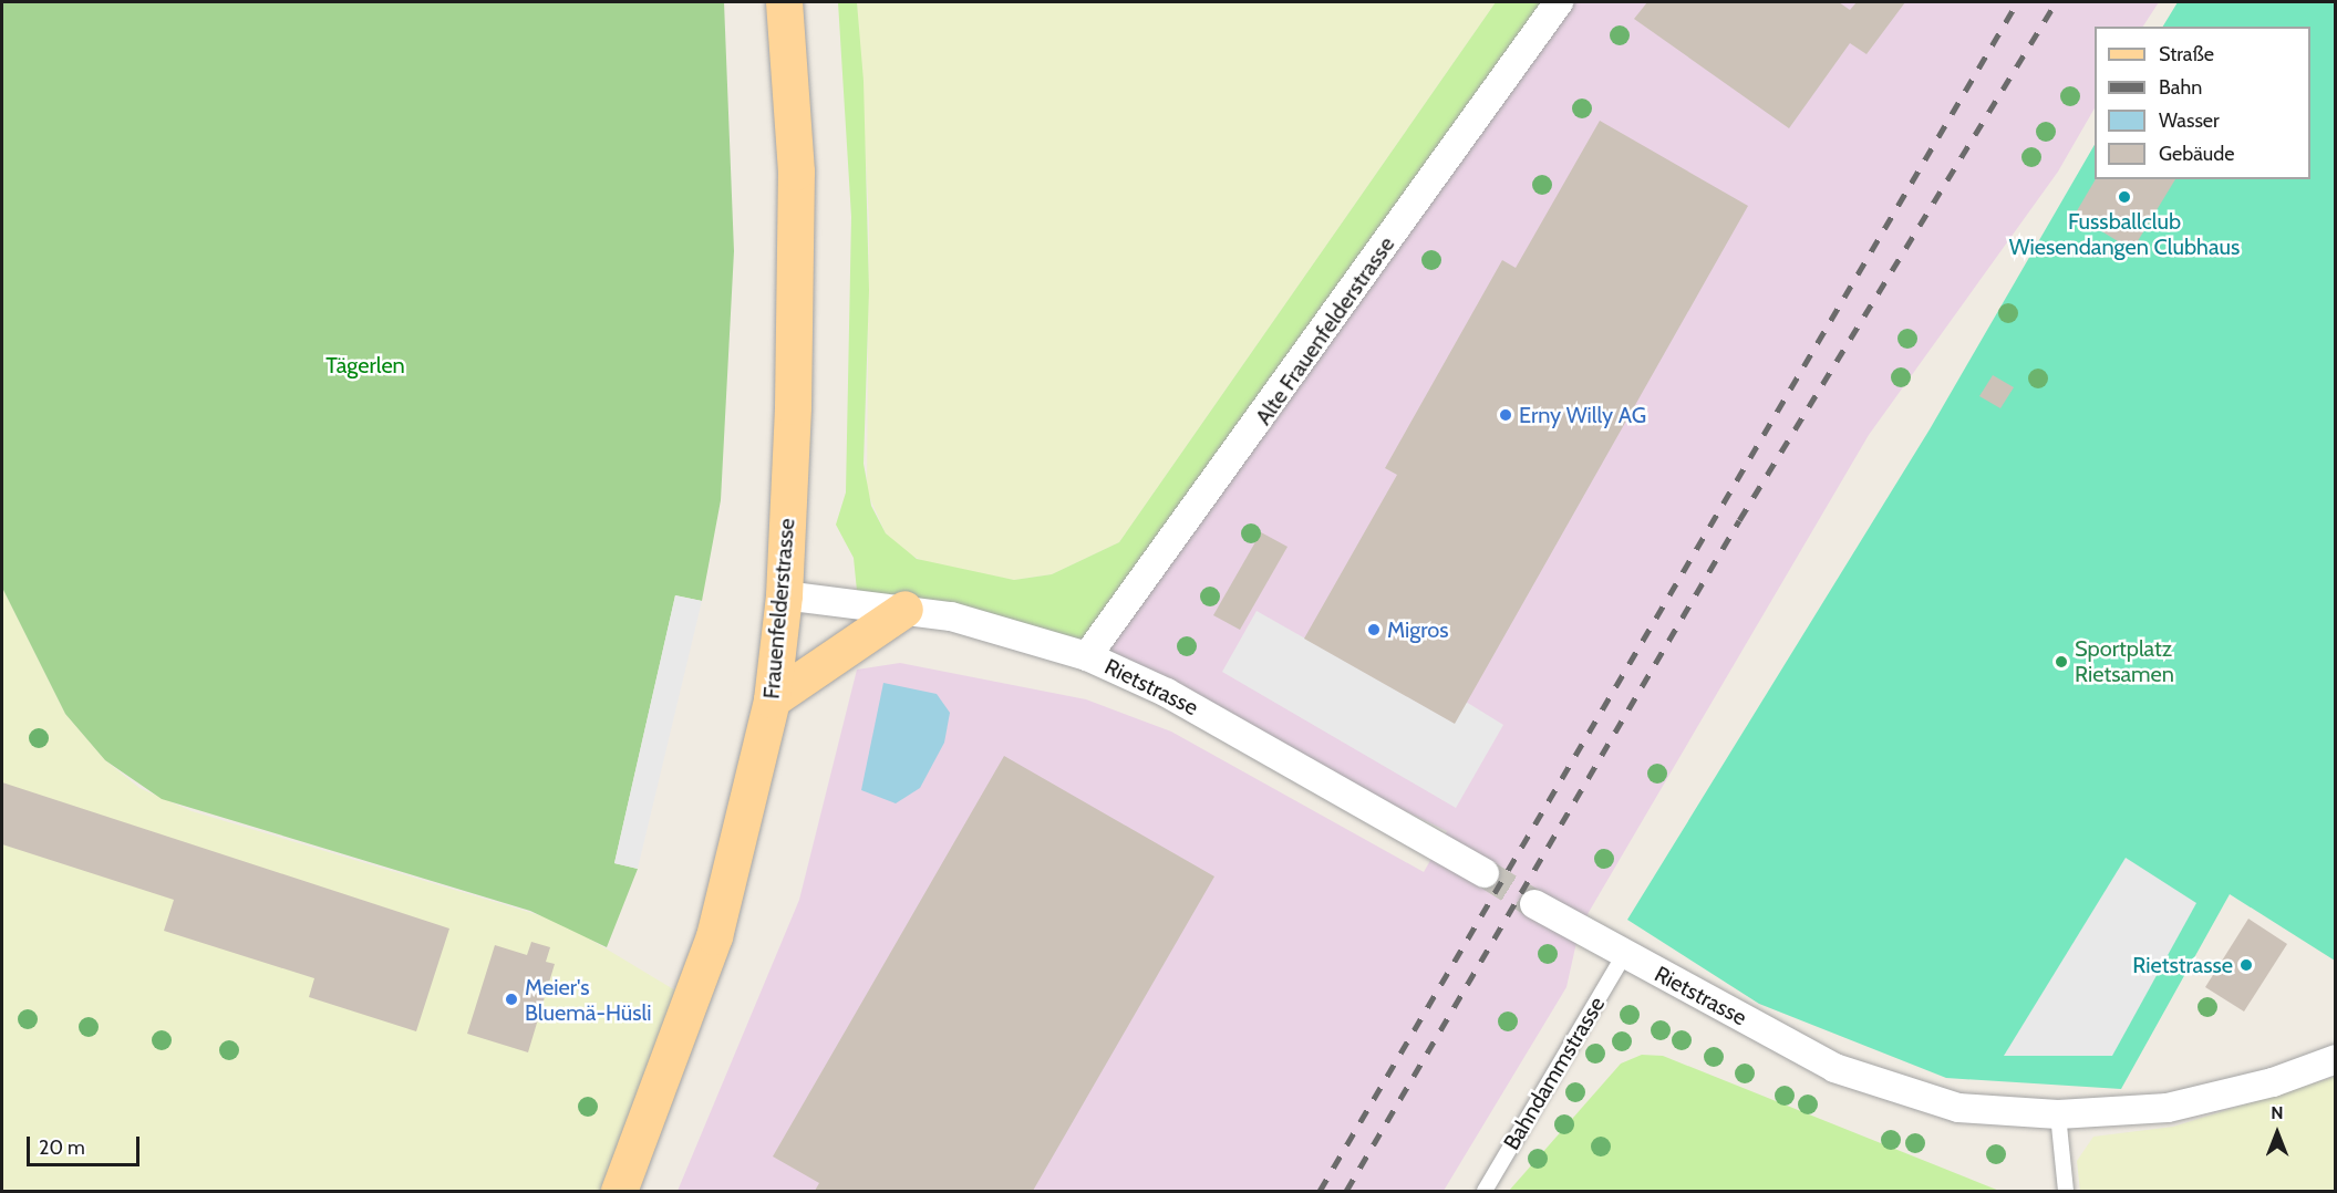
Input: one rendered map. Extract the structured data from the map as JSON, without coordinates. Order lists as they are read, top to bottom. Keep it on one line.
{"streets":{"main road":["Frauenfelderstrasse"],"street":["Alte Frauenfelderstrasse","Rietstrasse"],"lane":["Bahndammstrasse"]},"crossings":[["Alte Frauenfelderstrasse","Rietstrasse"],["Frauenfelderstrasse","Rietstrasse"],["Rietstrasse","Bahndammstrasse"]],"parks":["Tägerlen"],"places":["Fussballclub Wiesendangen Clubhaus","Erny Willy AG","Migros","Sportplatz Rietsamen","Rietstrasse","Meier's Bluemä-Hüsli"],"legend":["Straße","Bahn","Wasser","Gebäude"],"scale_bar":"20 m","north":"top"}
